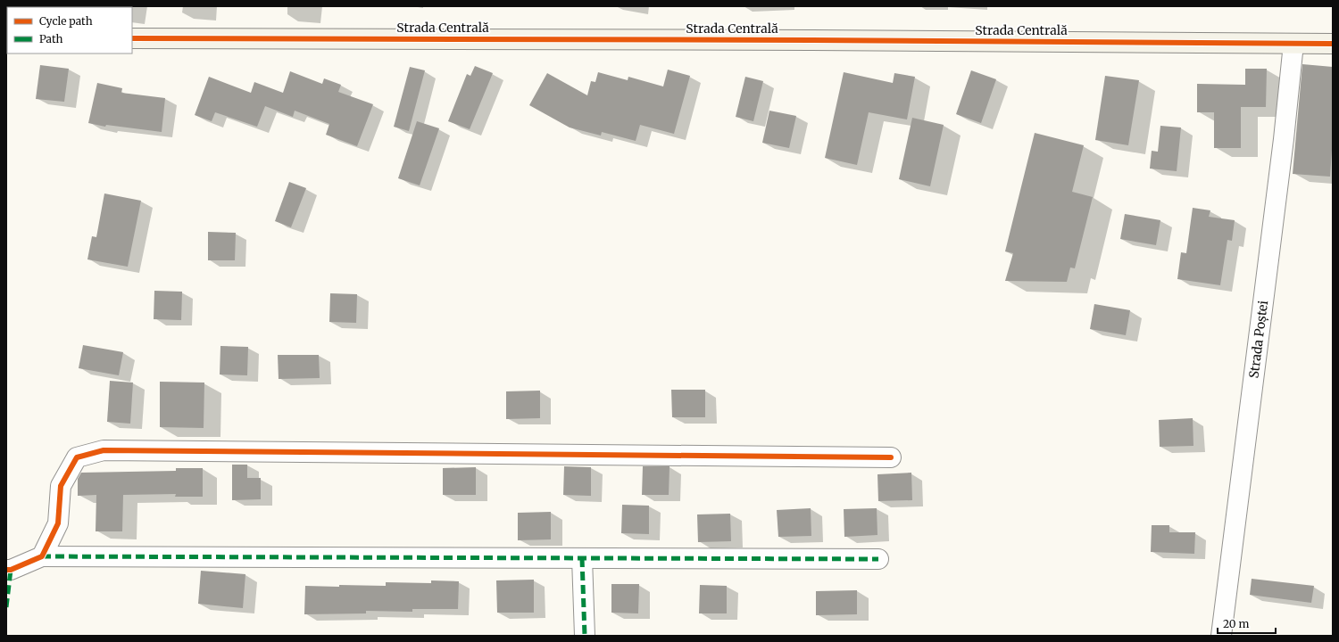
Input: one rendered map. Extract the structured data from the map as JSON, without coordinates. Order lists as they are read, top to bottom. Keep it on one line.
{"streets":{"main road":["Strada Centrală"],"street":["Strada Poștei"]},"crossings":[["Strada Centrală","Strada Poștei"]],"legend":["Cycle path","Path"],"scale_bar":"20 m"}
